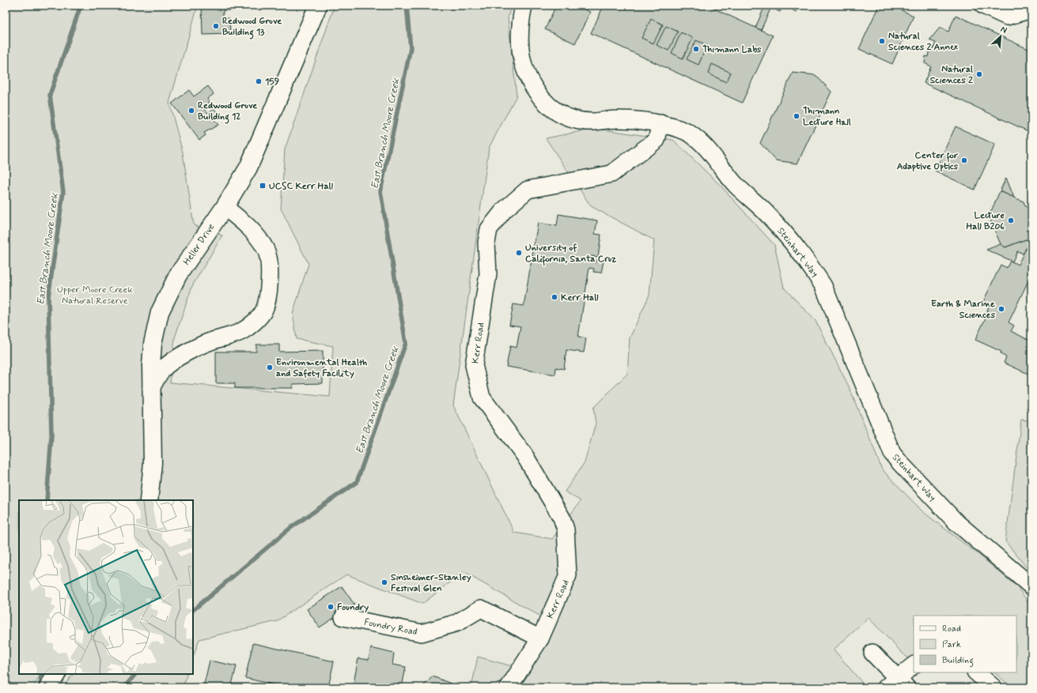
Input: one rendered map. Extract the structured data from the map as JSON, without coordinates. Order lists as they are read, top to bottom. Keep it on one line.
{"streets":{"main road":["Heller Drive"],"street":["Steinhart Way","Kerr Road","Foundry Road"]},"crossings":[["Steinhart Way","Kerr Road"],["Kerr Road","Foundry Road"]],"water":["East Branch Moore Creek"],"parks":["Upper Moore Creek Natural Reserve"],"places":{"other":["Redwood Grove Building 13","Natural Sciences 2 Annex","Thimann Labs","Natural Sciences 2","159","Redwood Grove Building 12","Thimann Lecture Hall","Center for Adaptive Optics","Lecture Hall B206","University of California, Santa Cruz","Kerr Hall","Earth & Marine Sciences","Environmental Health and Safety Facility","Sinsheimer-Stanley Festival Glen","Foundry"],"transit":["UCSC Kerr Hall"]},"legend":["Road","Park","Building"],"north":"top right"}
